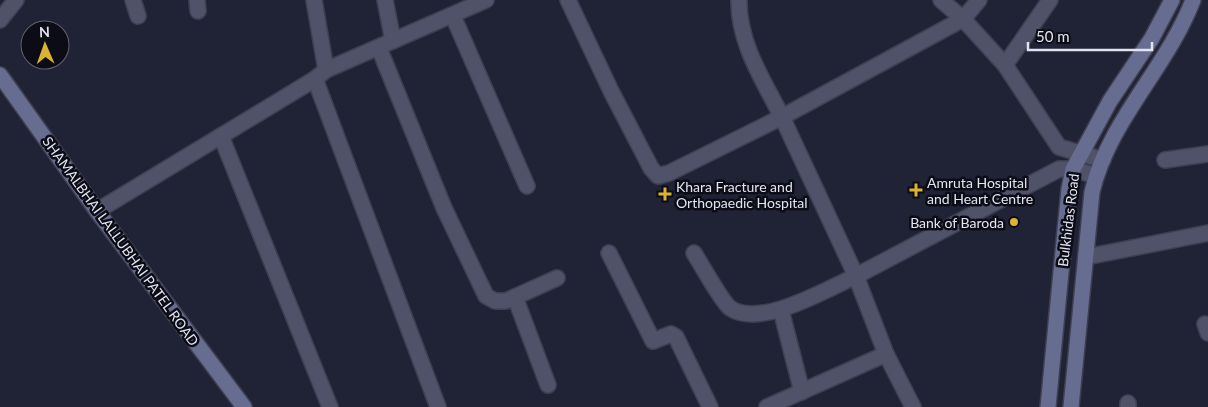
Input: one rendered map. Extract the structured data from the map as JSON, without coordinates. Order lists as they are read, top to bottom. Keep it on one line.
{"streets":{"street":["Bulkhidas Road","SHAMALBHAI LALLUBHAI PATEL ROAD"]},"places":{"health":["Amruta Hospital and Heart Centre","Khara Fracture and Orthopaedic Hospital"],"other":["Bank of Baroda"]},"scale_bar":"50 m","north":"top"}
